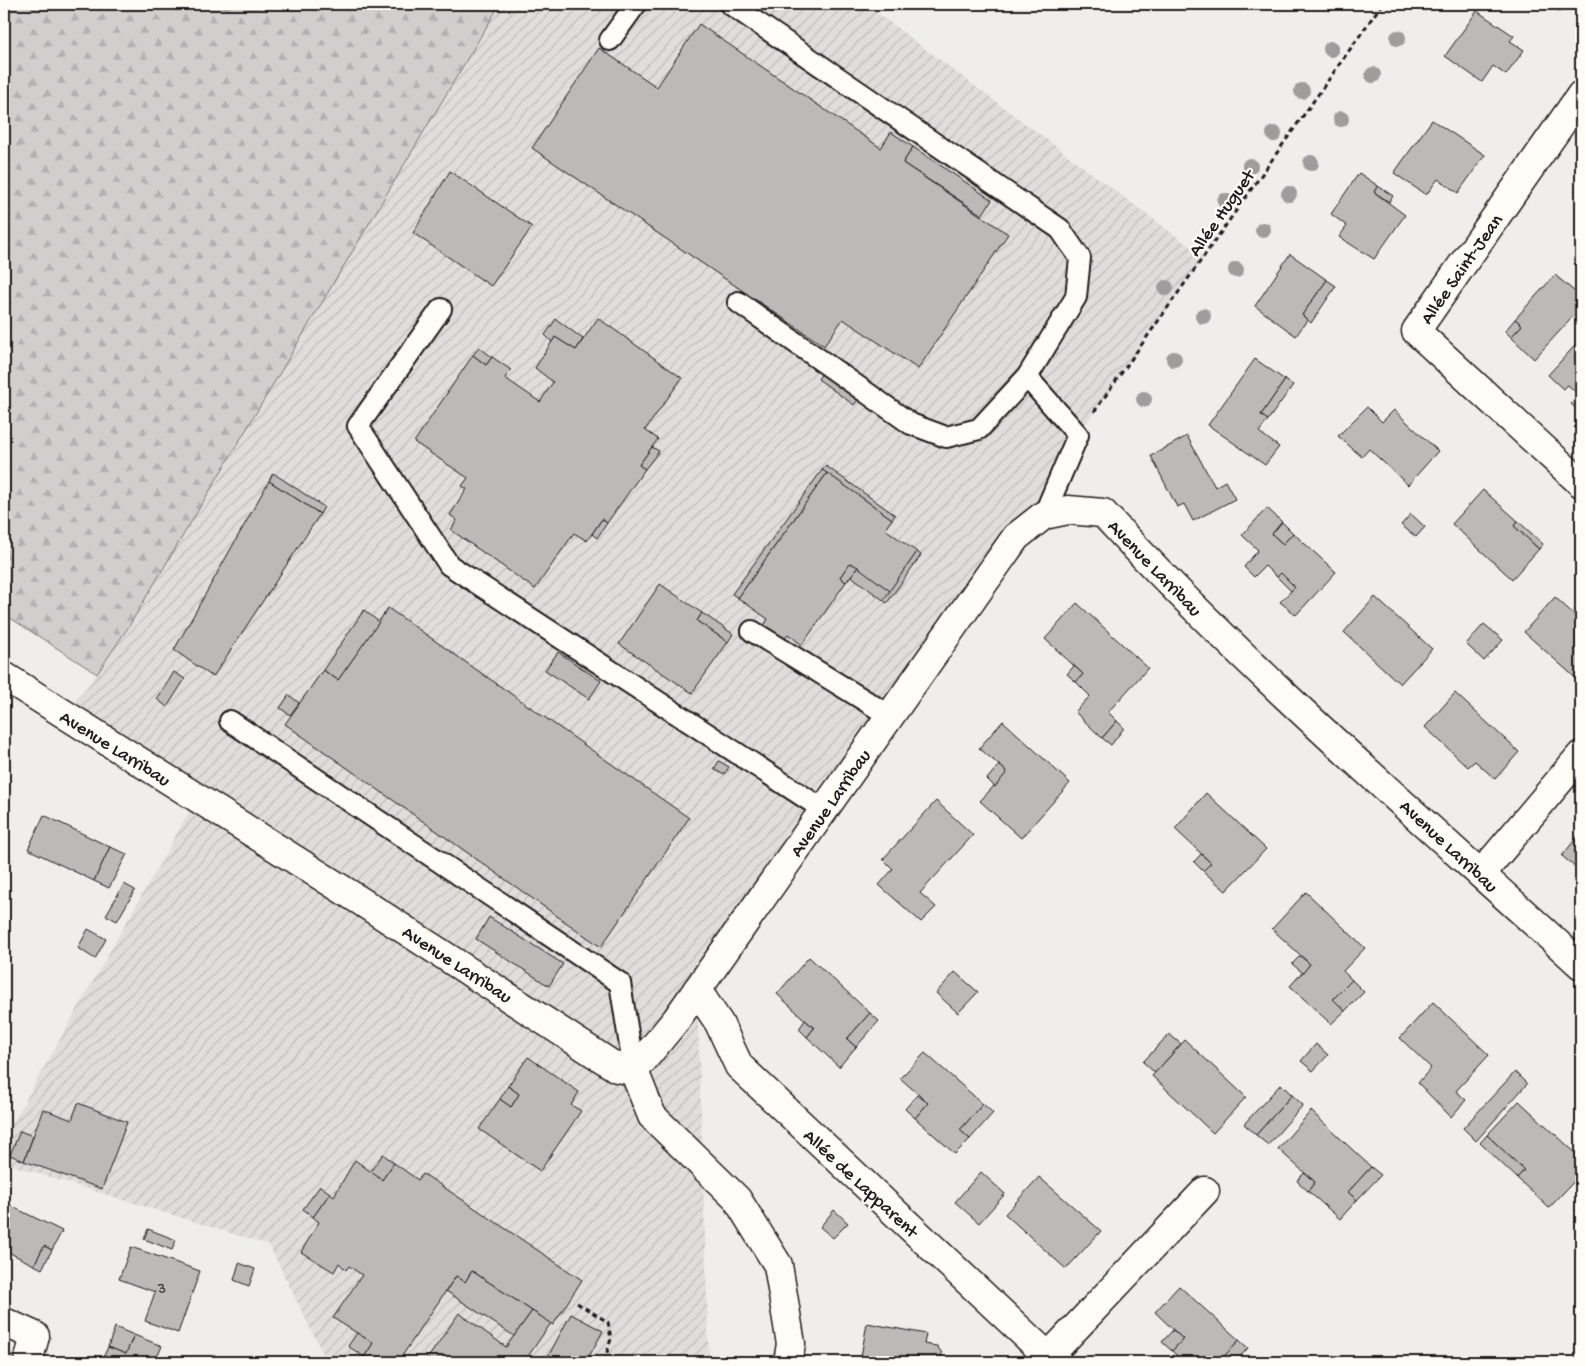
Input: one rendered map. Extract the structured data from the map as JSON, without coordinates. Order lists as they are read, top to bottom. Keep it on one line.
{"streets":{"street":["Allée Saint-Jean","Avenue Larribau","Allée de Lapparent"],"path":["Allée Huguet"]},"crossings":[["Avenue Larribau","Allée de Lapparent"]],"house_numbers":["3"]}
